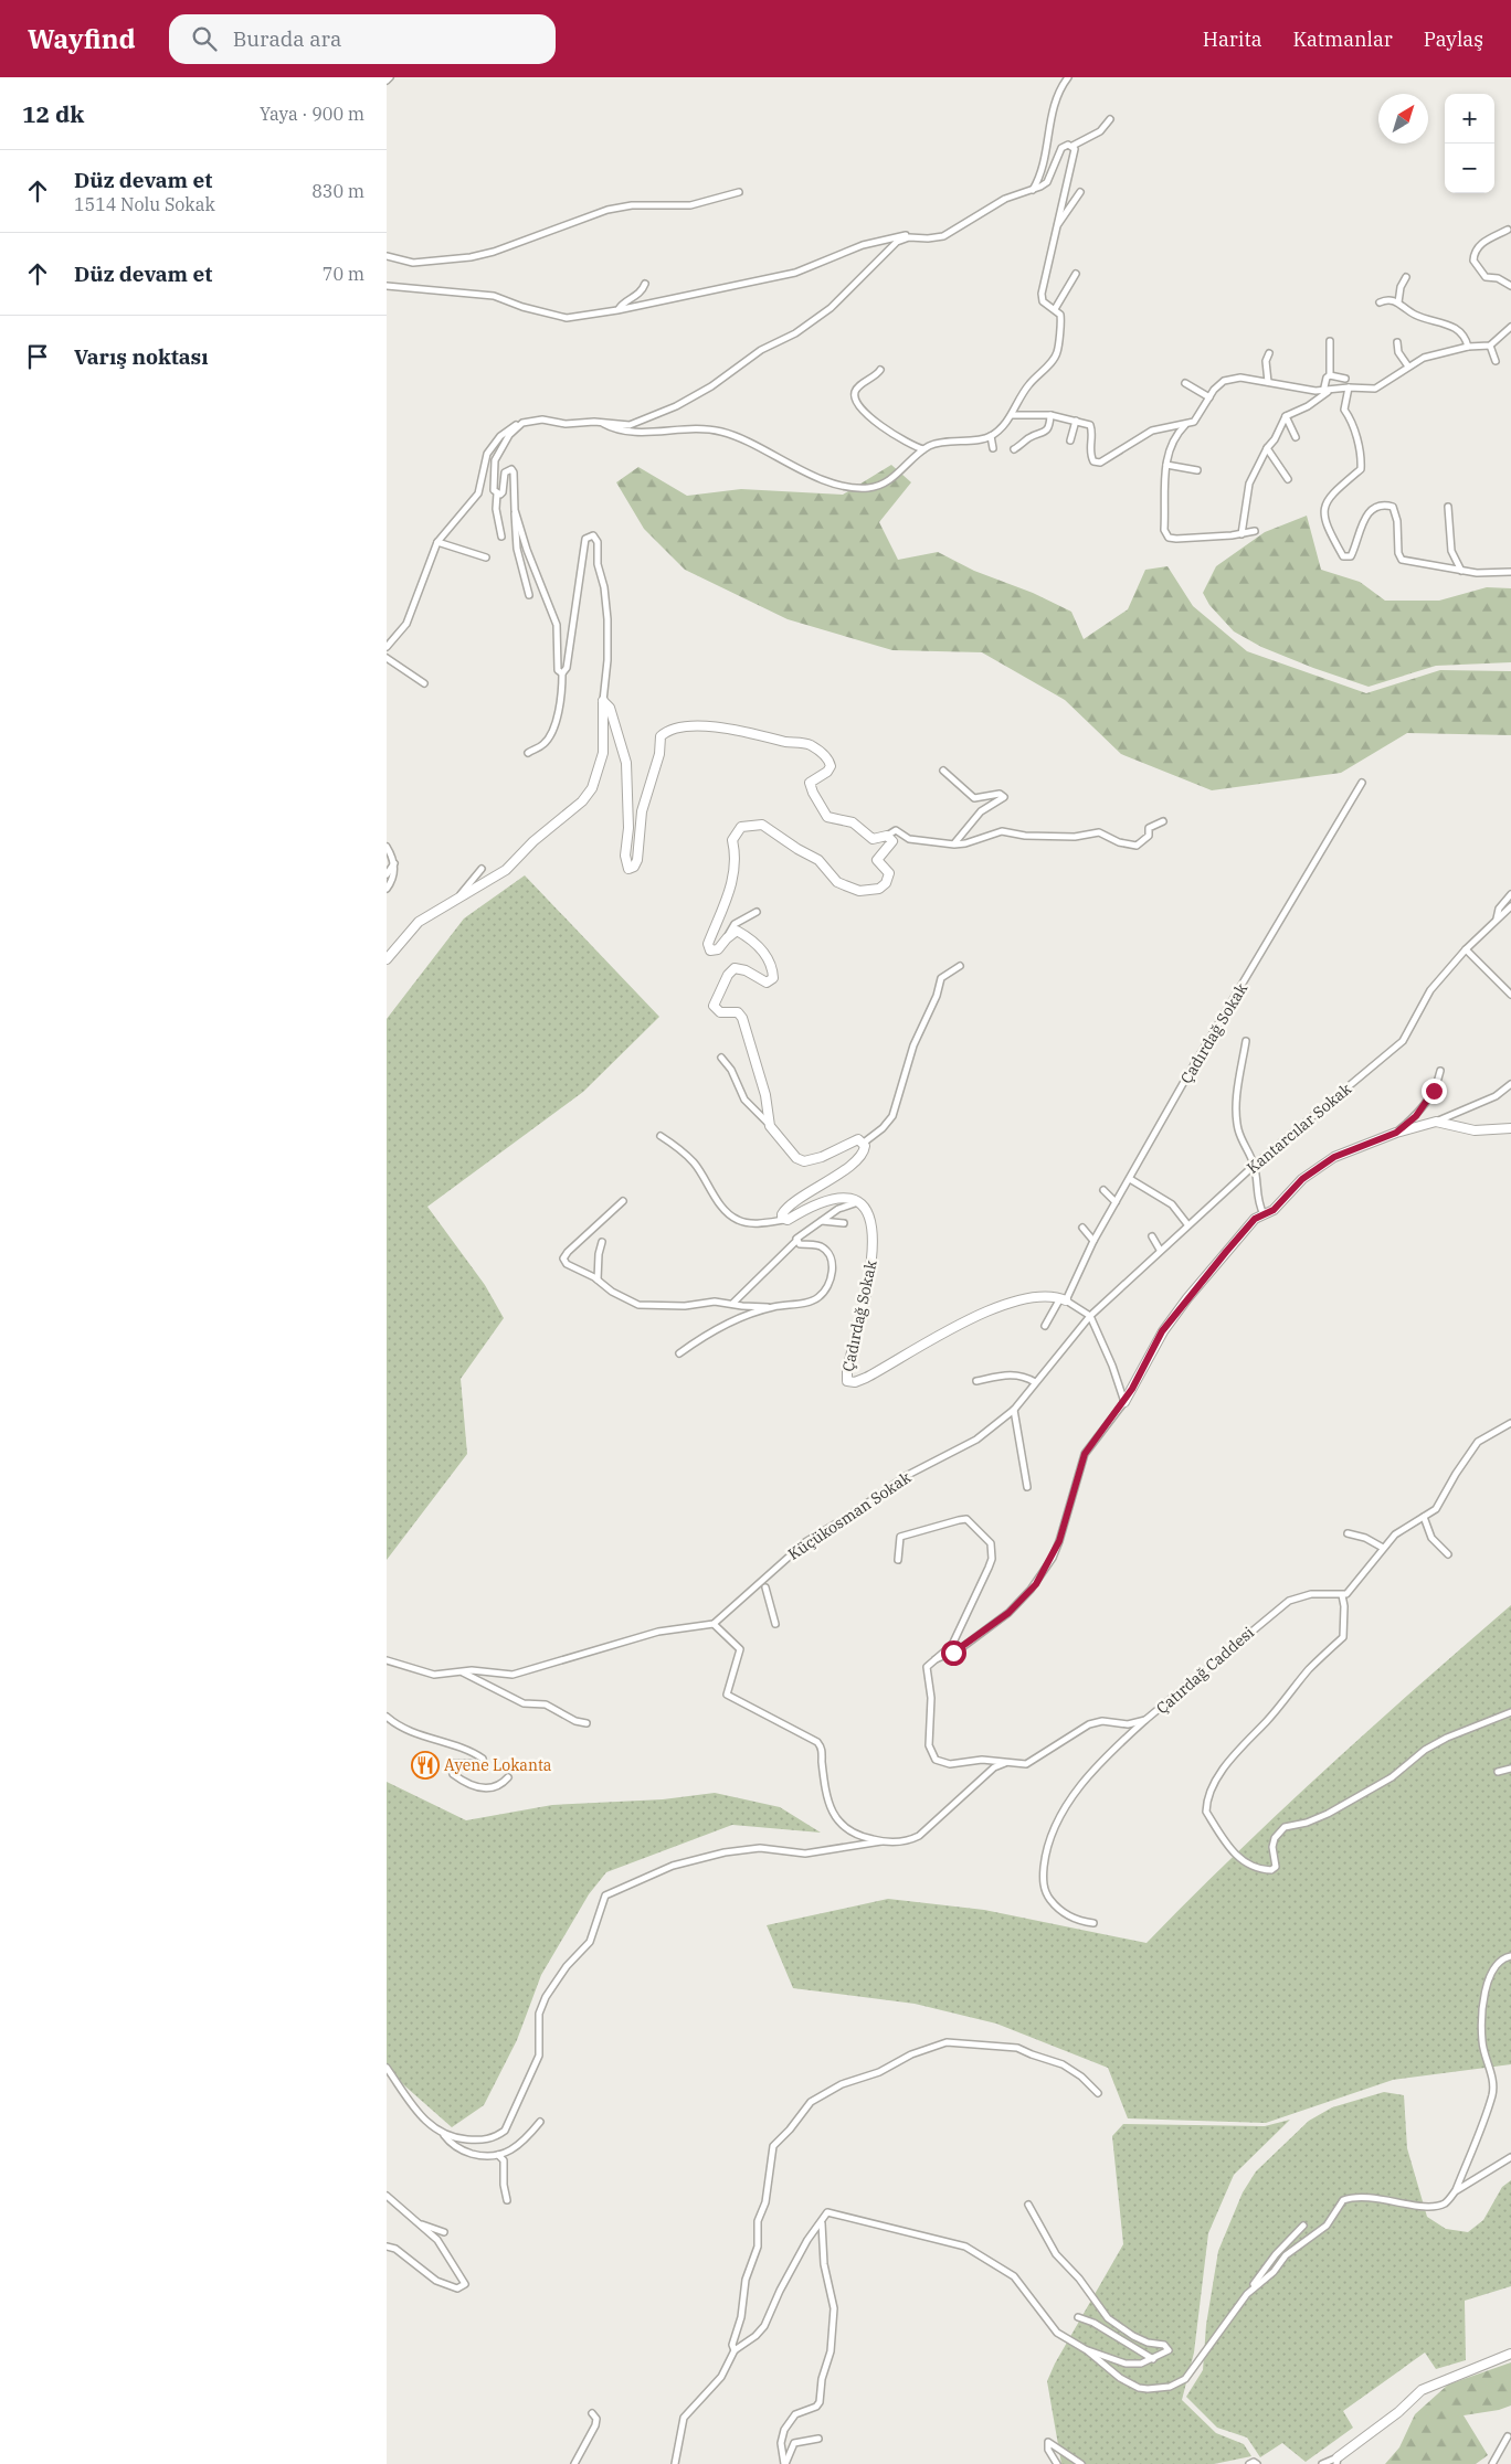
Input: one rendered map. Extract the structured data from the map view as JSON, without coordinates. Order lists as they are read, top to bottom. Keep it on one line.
{"streets":{"street":["Çadırdağ Sokak","Kantarcılar Sokak","Küçükosman Sokak","Çatırdağ Caddesi"]},"crossings":[["Kantarcılar Sokak","Küçükosman Sokak"]],"places":{"restaurant":["Ayene Lokanta"]},"north":"top right","page":{"header":"Wayfind","search":"Burada ara","nav":["Harita","Katmanlar","Paylaş"],"heading":["12 dk","Yaya · 900 m"],"map_buttons":["+","−"],"list":[["Düz devam et","1514 Nolu Sokak","830 m"],["Düz devam et","70 m"],"Varış noktası"]}}
